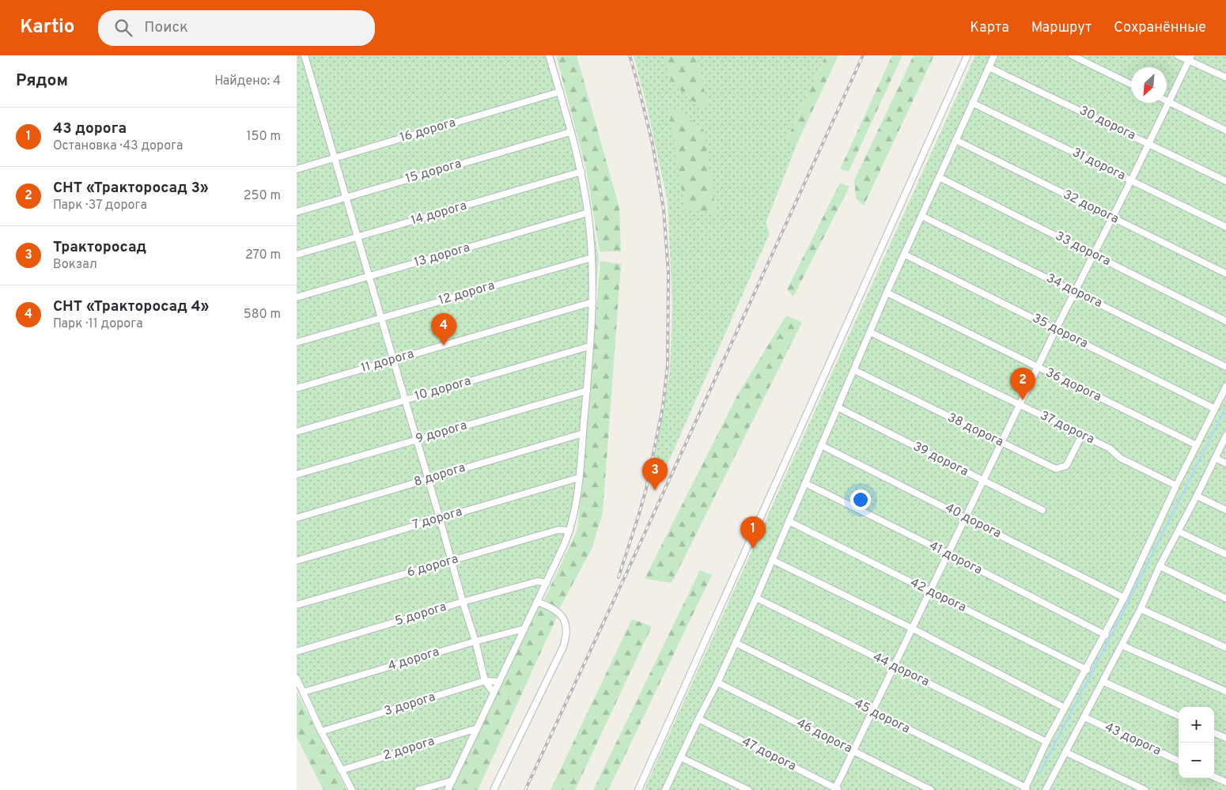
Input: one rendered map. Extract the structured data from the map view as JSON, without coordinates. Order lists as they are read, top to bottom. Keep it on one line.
{"streets":{"street":["30 дорога","16 дорога","31 дорога","15 дорога","32 дорога","14 дорога","33 дорога","13 дорога","34 дорога","12 дорога","35 дорога","11 дорога","36 дорога","10 дорога","37 дорога","38 дорога","9 дорога","39 дорога","8 дорога","7 дорога","40 дорога","41 дорога","6 дорога","42 дорога","5 дорога","4 дорога","44 дорога","3 дорога","45 дорога","46 дорога","43 дорога","2 дорога","47 дорога"]},"crossings":[["37 дорога","38 дорога"]],"north":"bottom left","page":{"header":"Kartio","search":"Поиск","nav":["Карта","Маршрут","Сохранённые"],"heading":["Рядом","Найдено: 4"],"list":[{"mark":"1","name":"43 дорога","note":"Остановка · 43 дорога","value":"150 m"},{"mark":"2","name":"СНТ «Тракторосад 3»","note":"Парк · 37 дорога","value":"250 m"},{"mark":"3","name":"Тракторосад","note":"Вокзал","value":"270 m"},{"mark":"4","name":"СНТ «Тракторосад 4»","note":"Парк · 11 дорога","value":"580 m"}],"pins":["4","2","3","1"],"map_buttons":["+","−"]}}
